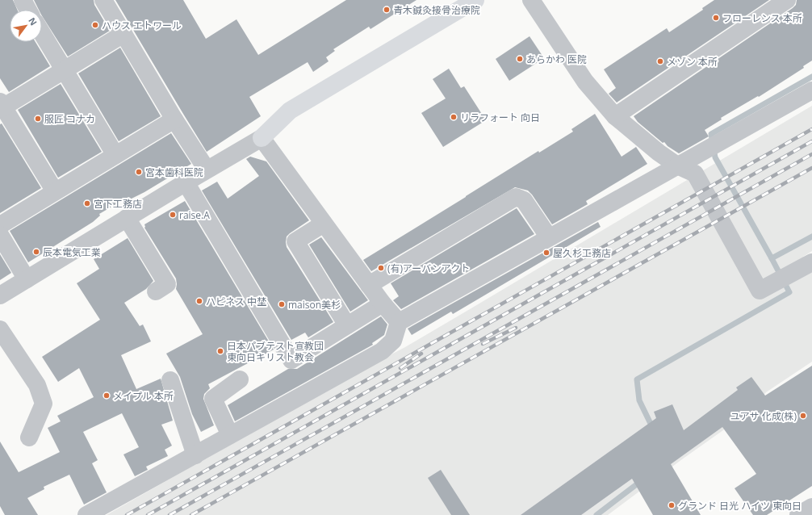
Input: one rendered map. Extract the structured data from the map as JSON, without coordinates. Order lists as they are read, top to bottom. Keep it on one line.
{"places":["青木鍼灸接骨治療院","フローレンス 本所","ハウス エトワール","あらかわ 医院","メゾン 本所","リラフォート 向日","服匠 コナカ","宮本歯科医院","宮下工務店","raise.A","辰本電気工業","屋久杉工務店","(有)アーバンアクト","ハピネス 中埜","maison美杉","日本パブテスト宣教団 東向日キリスト教会","メイプル 本所","ユアサ 化成(株)","グランド 日光 ハイツ 東向日"],"north":"top right"}
